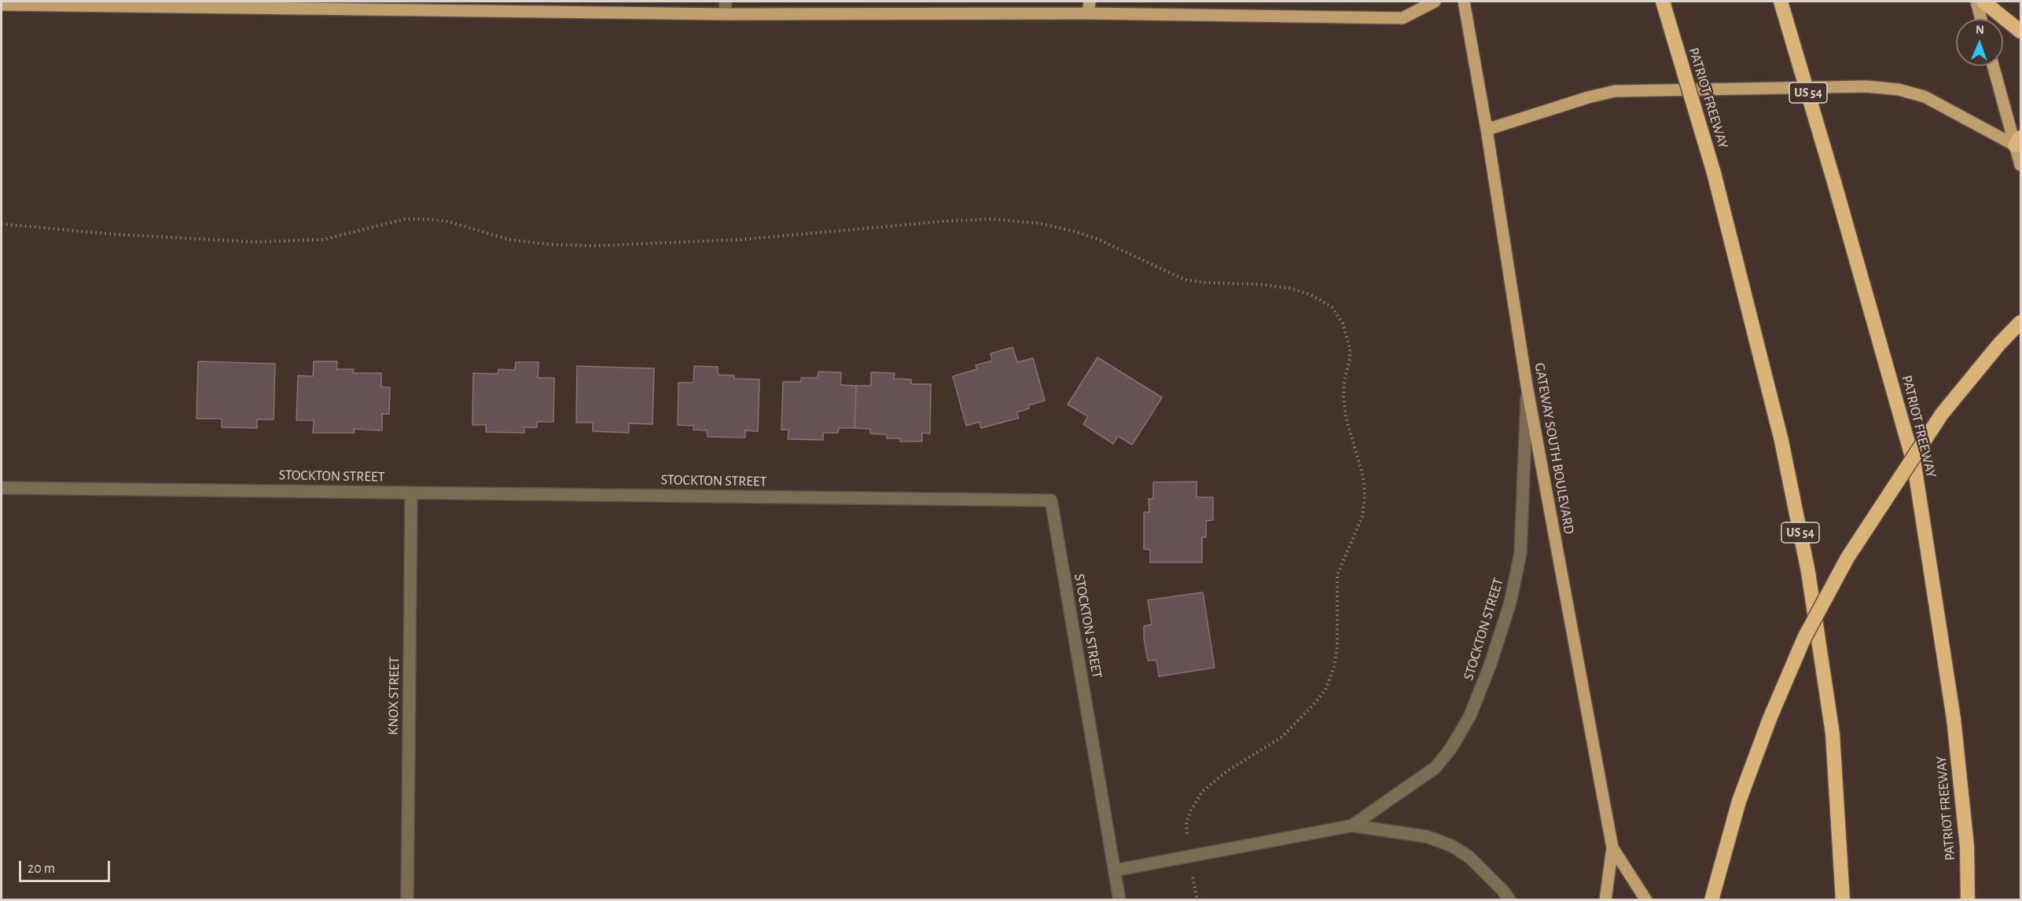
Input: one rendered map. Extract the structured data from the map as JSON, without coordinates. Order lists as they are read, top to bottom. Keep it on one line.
{"streets":{"highway":["US 54","PATRIOT FREEWAY"],"main road":["GATEWAY SOUTH BOULEVARD"],"street":["STOCKTON STREET","KNOX STREET"]},"crossings":[["GATEWAY SOUTH BOULEVARD","STOCKTON STREET"],["STOCKTON STREET","KNOX STREET"]],"scale_bar":"20 m","north":"top"}
